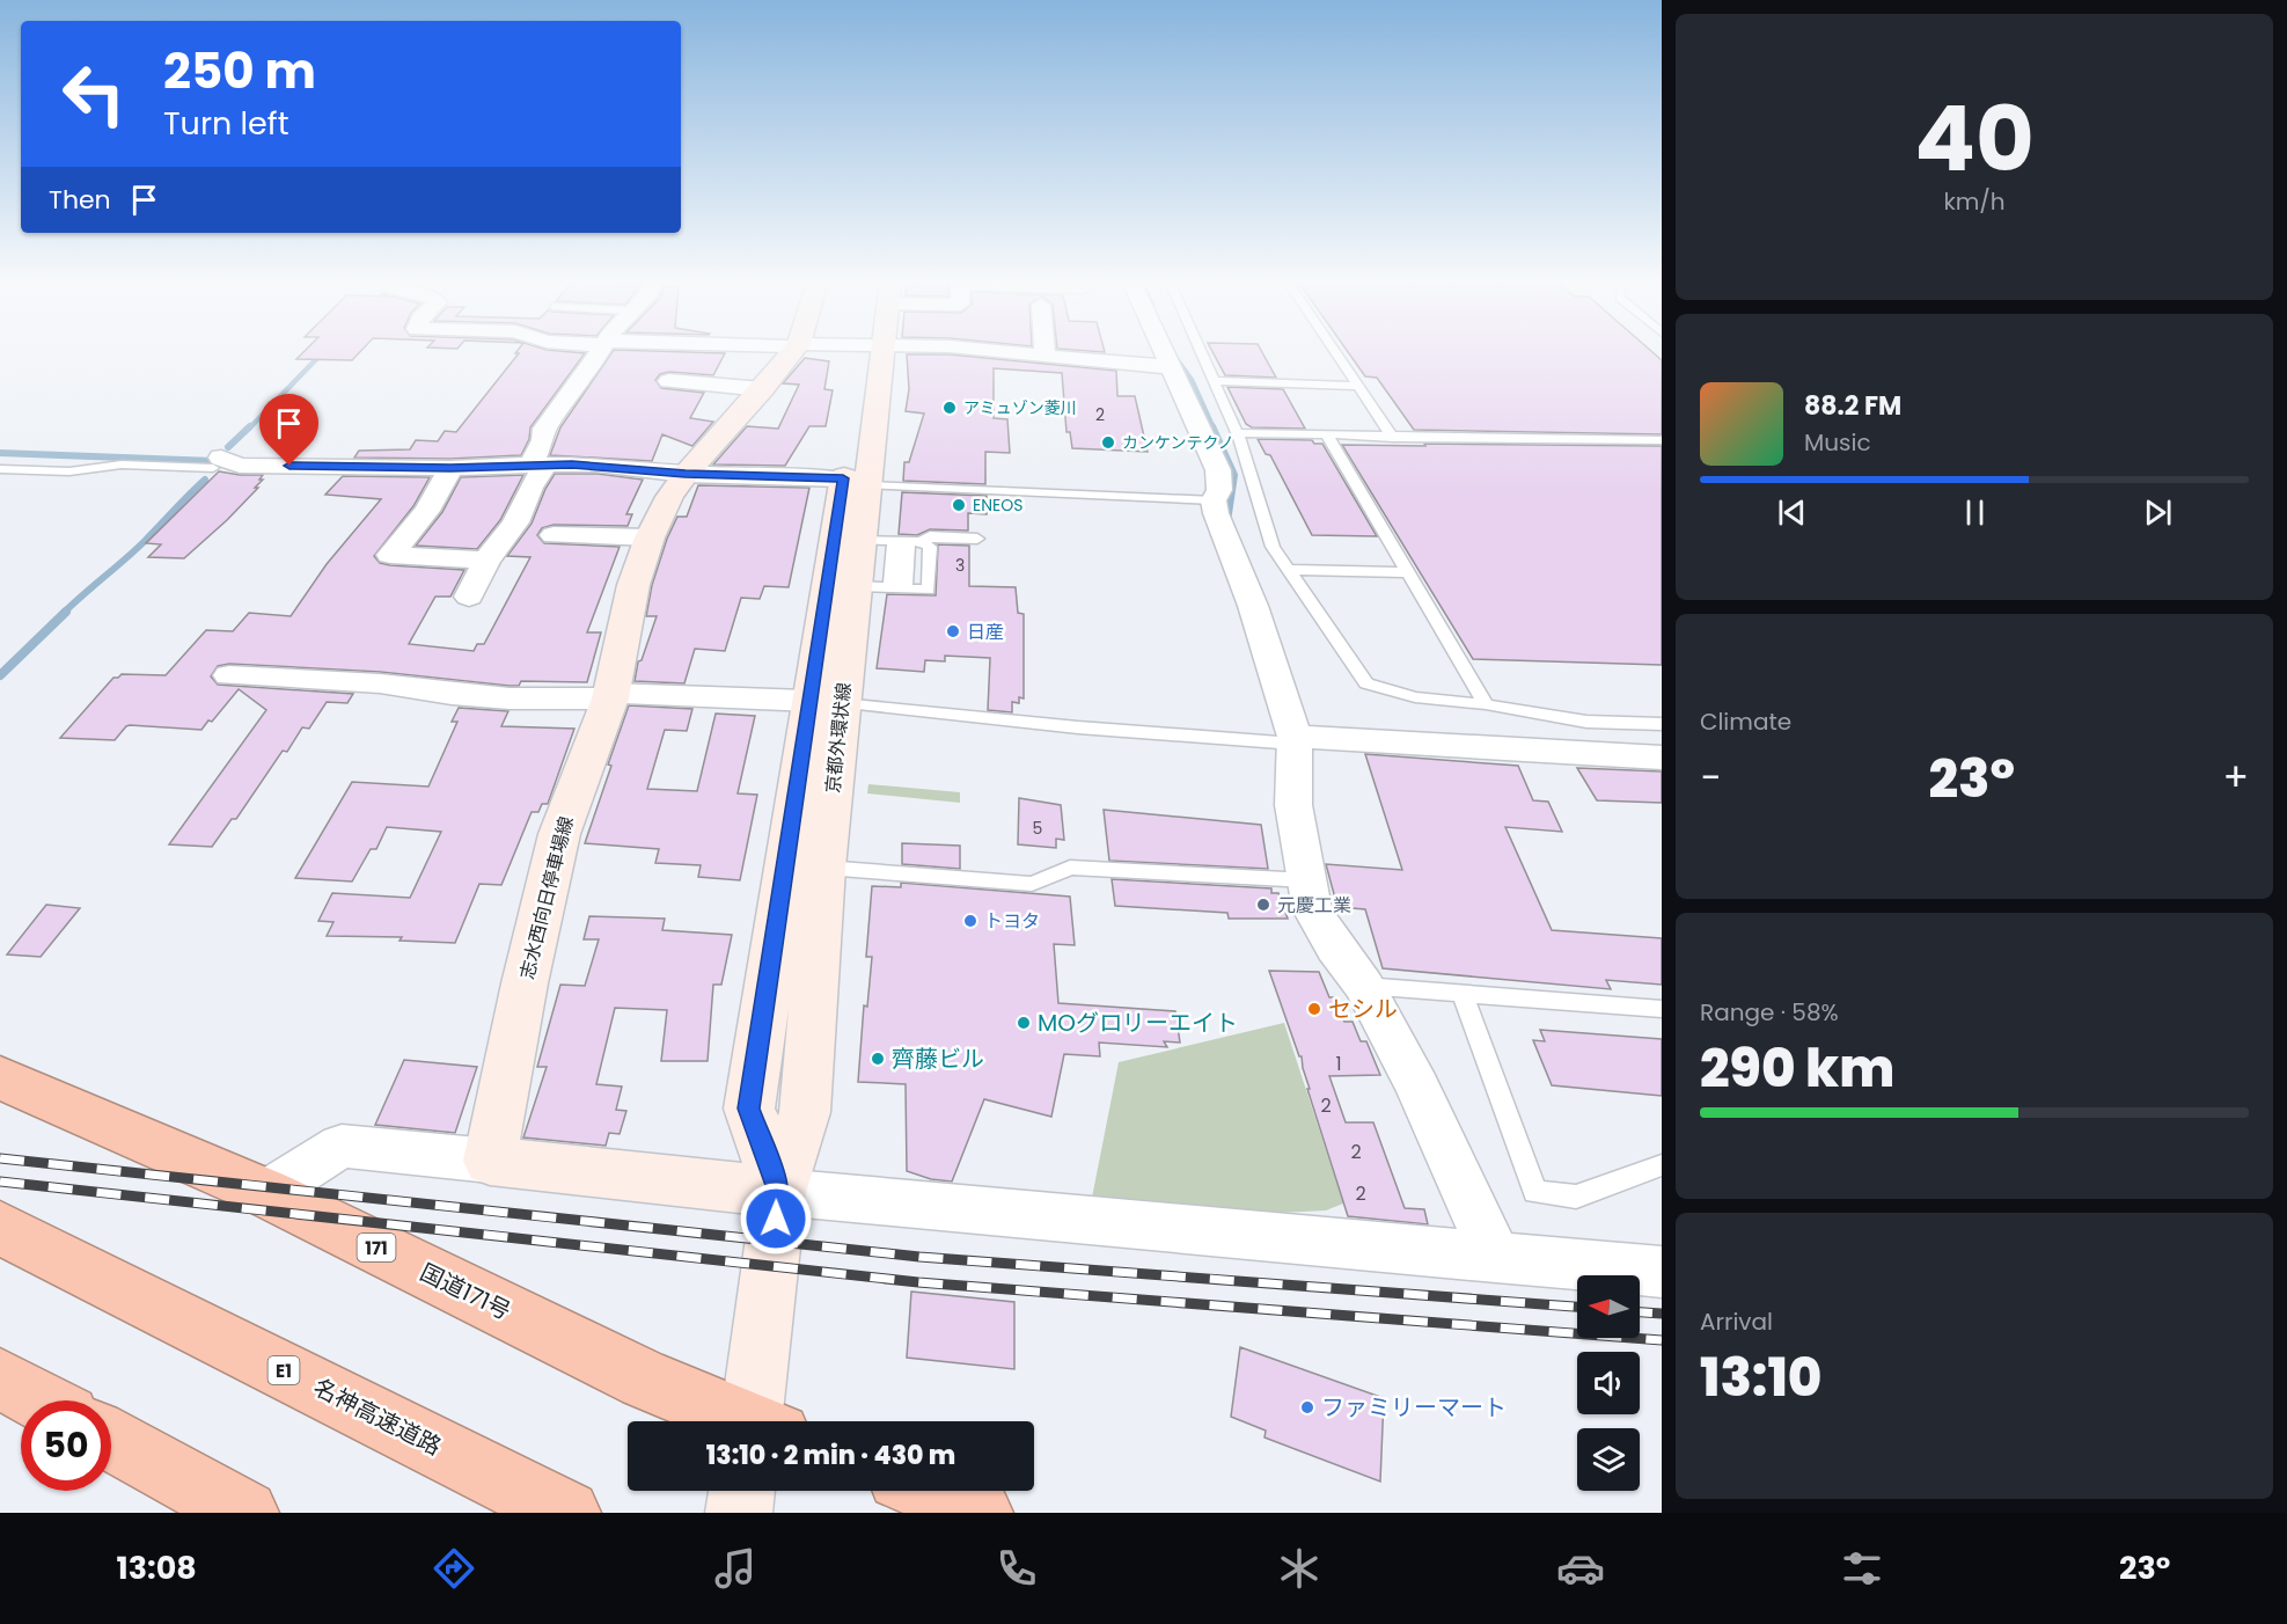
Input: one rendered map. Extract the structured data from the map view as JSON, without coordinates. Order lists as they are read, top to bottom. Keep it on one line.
{"streets":{"highway":["171","国道171号","E1","名神高速道路"],"street":["京都外環状線","志水西向日停車場線"]},"places":["アミュゾン菱川","カンケンテクノ","ENEOS","日産","元慶工業","トヨタ","セシル","MOグロリーエイト","齊藤ビル","ファミリーマート"],"house_numbers":["2","3","5","1","2","2","2"],"north":"left","page":{"tile":[["40","km/h"],"Climate",["Range · 58%","290 km"],["Arrival","13:10"]],"turn":["250 m","Turn left"],"then":"Then","song":["88.2 FM","Music"],"heat":["−","23°","+"],"limit":"50","trip":"13:10 · 2 min · 430 m","tabs":["13:08","23°"]}}
